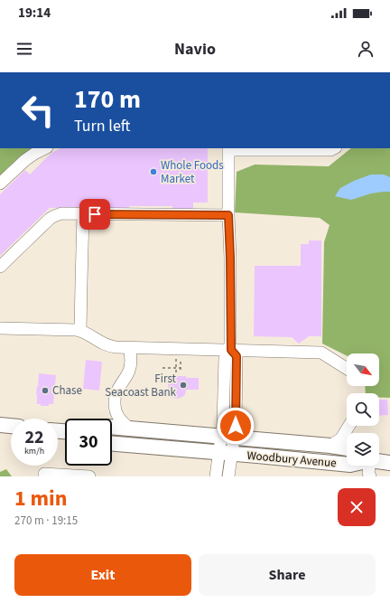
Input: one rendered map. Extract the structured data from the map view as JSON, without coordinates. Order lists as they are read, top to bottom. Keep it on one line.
{"streets":{"main road":["Woodbury Avenue"]},"places":["Whole Foods Market","First Seacoast Bank","Chase"],"north":"bottom right","page":{"status":"19:14","header":"Navio","turn":["170 m","Turn left"],"speed":"22 km/h","limit":"30","heading":["1 min","270 m · 19:15"],"buttons":["Exit","Share"]}}
